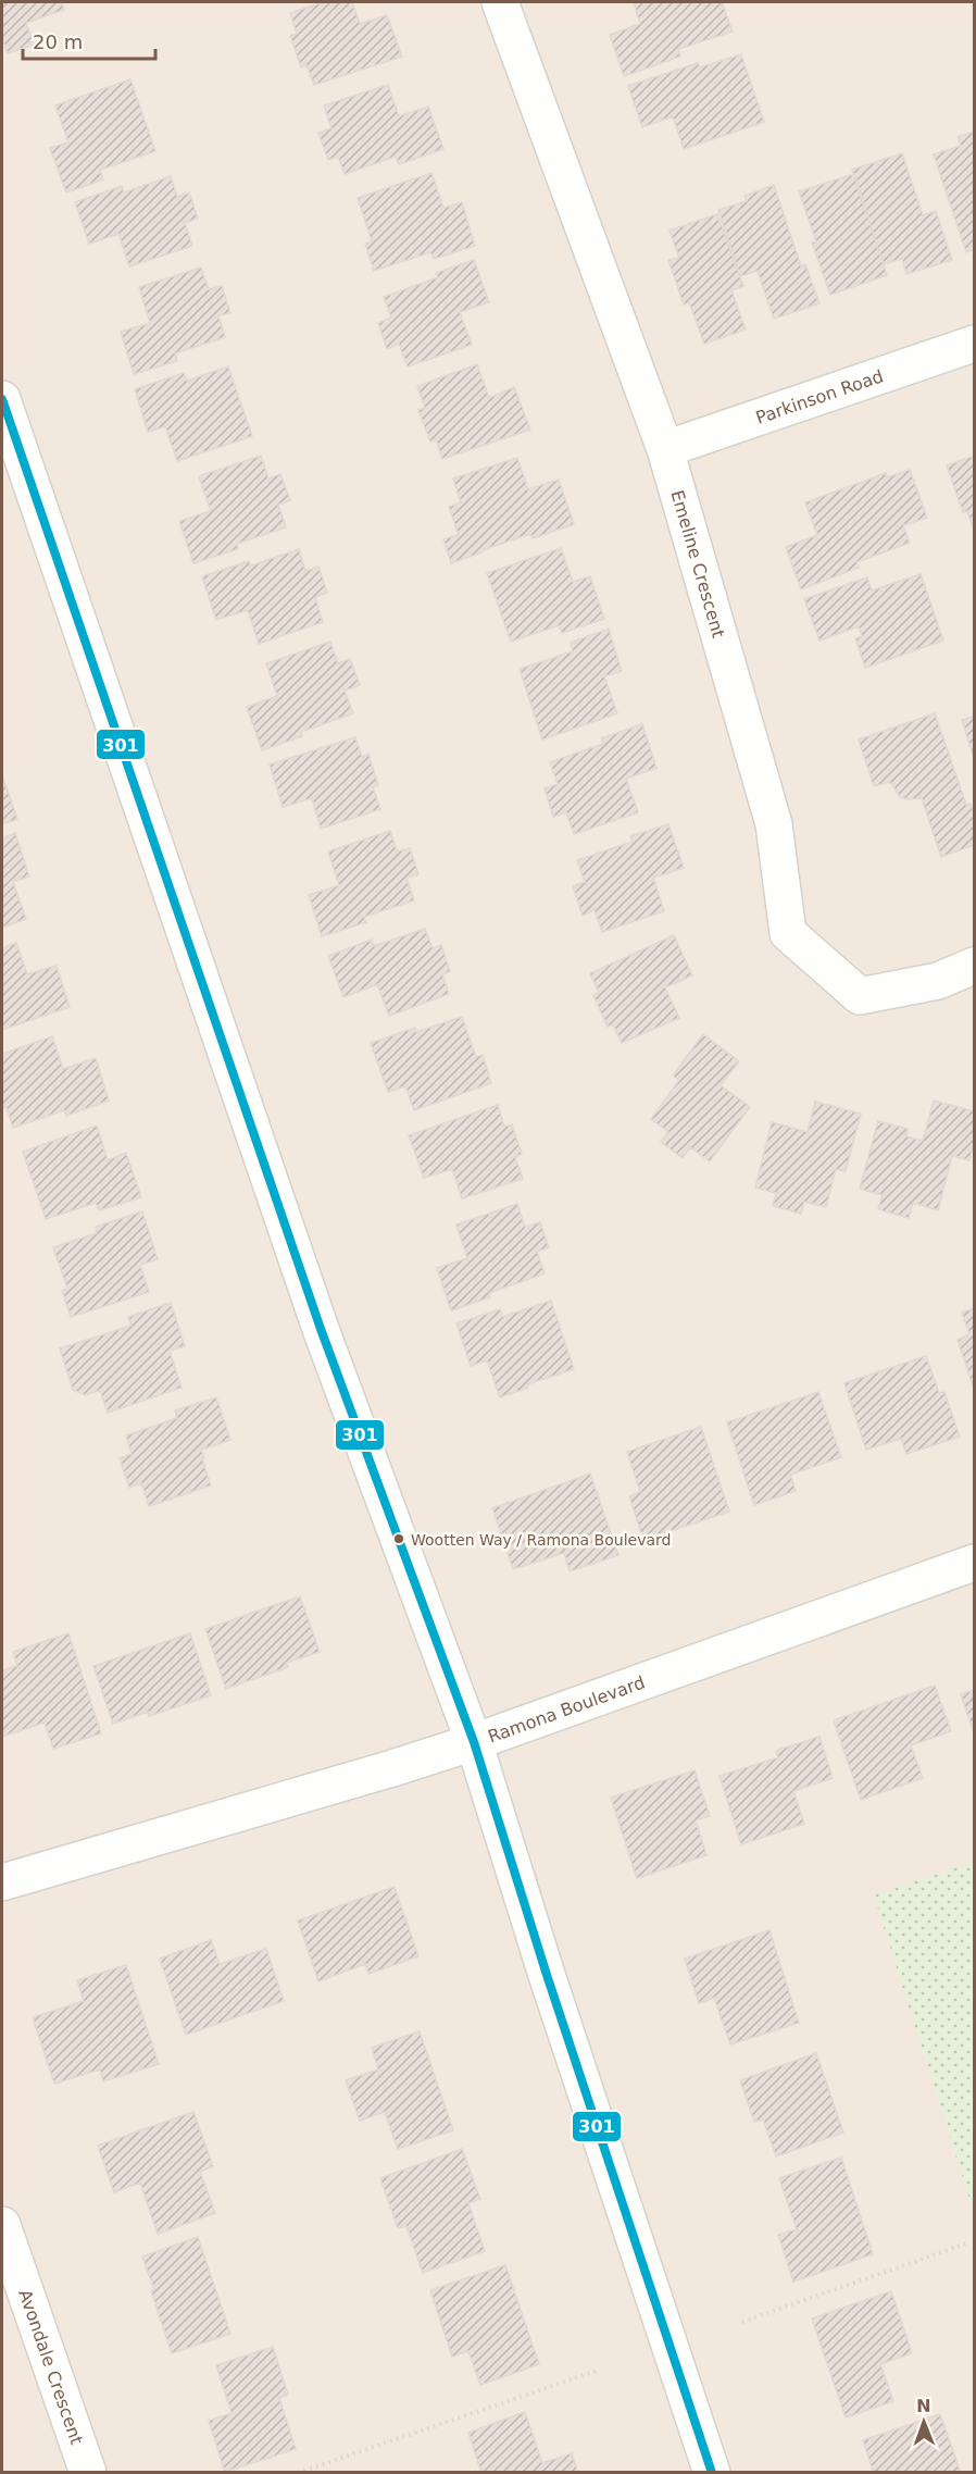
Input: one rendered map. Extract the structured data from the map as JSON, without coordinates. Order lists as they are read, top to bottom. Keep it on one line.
{"streets":{"street":["Parkinson Road","Emeline Crescent","Ramona Boulevard","Avondale Crescent"]},"crossings":[["Parkinson Road","Emeline Crescent"]],"places":["Wootten Way / Ramona Boulevard"],"lines":["transit line 301"],"scale_bar":"20 m","north":"top"}
